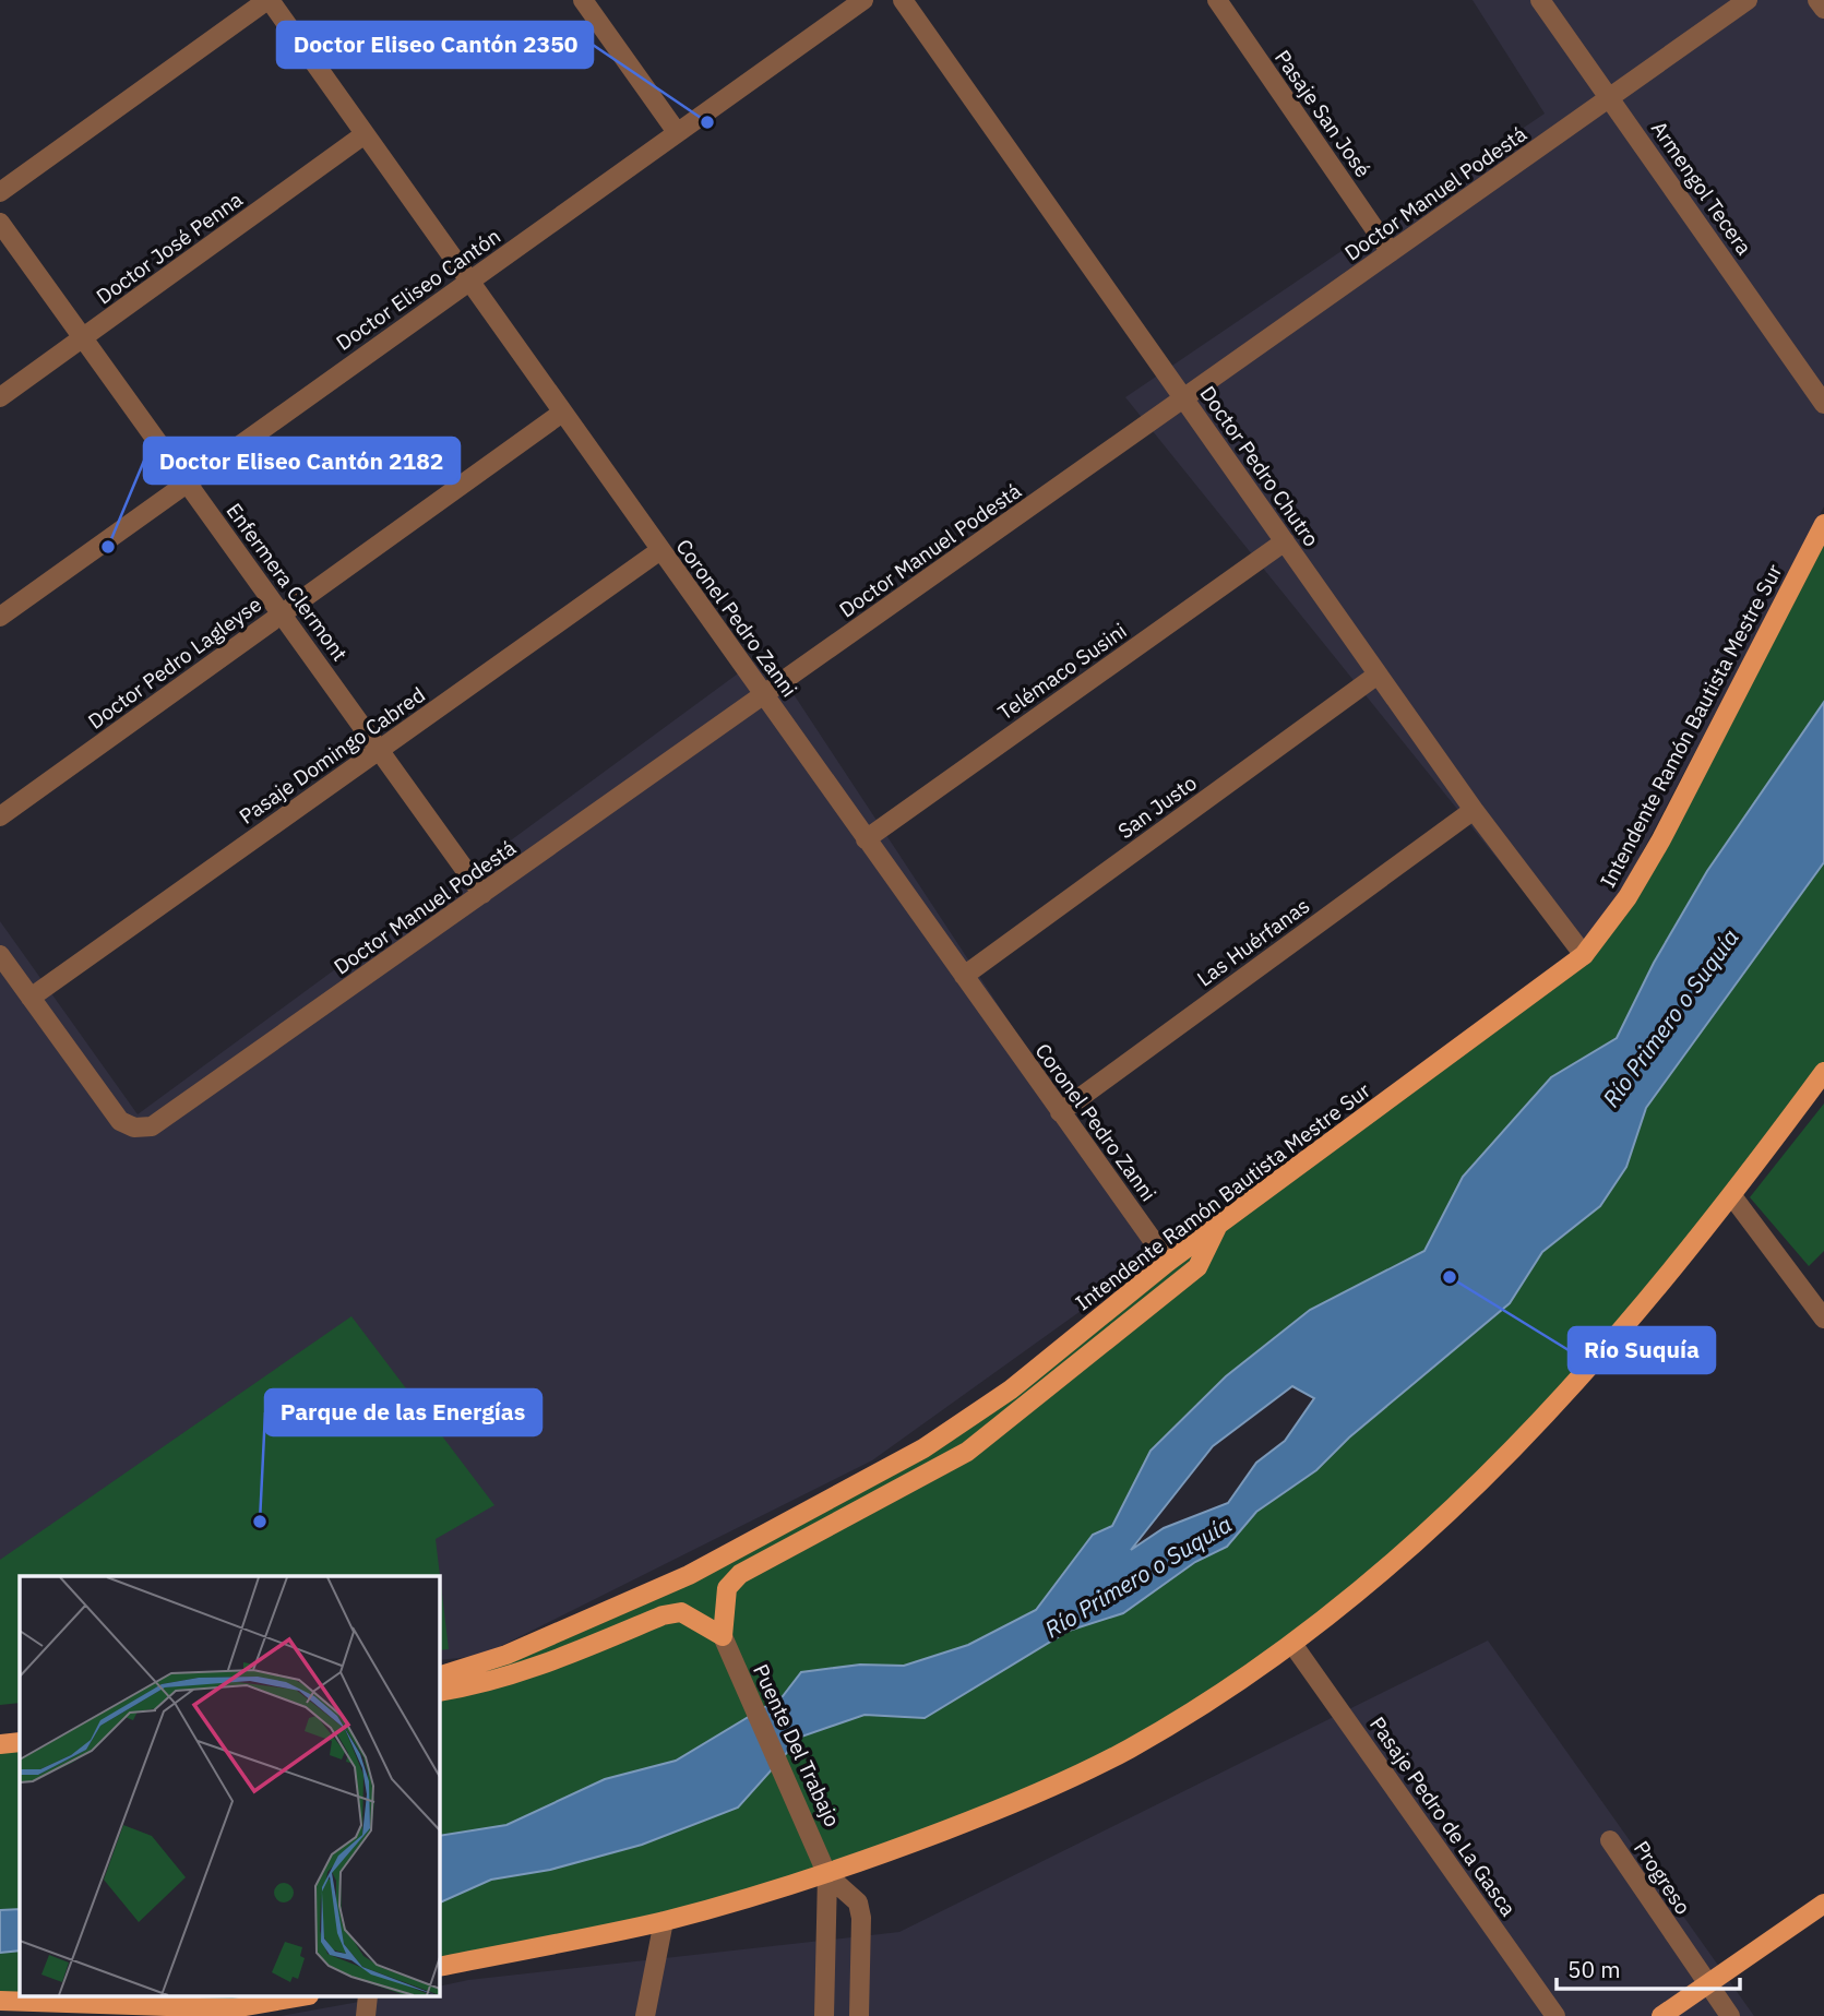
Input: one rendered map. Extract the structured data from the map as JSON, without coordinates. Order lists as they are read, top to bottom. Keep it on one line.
{"streets":{"main road":["Intendente Ramón Bautista Mestre Sur"],"street":["Pasaje San José","Armengol Tecera","Doctor Manuel Podestá","Doctor José Penna","Doctor Eliseo Cantón","Doctor Pedro Chutro","Enfermera Clermont","Coronel Pedro Zanni","Doctor Pedro Lagleyse","Telémaco Susini","Pasaje Domingo Cabred","San Justo","Las Huérfanas","Puente Del Trabajo","Pasaje Pedro de La Gasca","Progreso"]},"crossings":[["Pasaje San José","Doctor Manuel Podestá"],["Armengol Tecera","Doctor Manuel Podestá"],["Doctor Manuel Podestá","Doctor Pedro Chutro"],["Doctor Manuel Podestá","Enfermera Clermont"],["Doctor Manuel Podestá","Coronel Pedro Zanni"],["Doctor Manuel Podestá","Pasaje Domingo Cabred"],["Doctor José Penna","Enfermera Clermont"],["Doctor José Penna","Coronel Pedro Zanni"],["Doctor Eliseo Cantón","Enfermera Clermont"],["Doctor Eliseo Cantón","Coronel Pedro Zanni"],["Doctor Pedro Chutro","Telémaco Susini"],["Doctor Pedro Chutro","Intendente Ramón Bautista Mestre Sur"],["Doctor Pedro Chutro","San Justo"],["Doctor Pedro Chutro","Las Huérfanas"],["Enfermera Clermont","Doctor Pedro Lagleyse"],["Enfermera Clermont","Pasaje Domingo Cabred"],["Coronel Pedro Zanni","Doctor Pedro Lagleyse"],["Coronel Pedro Zanni","Telémaco Susini"],["Coronel Pedro Zanni","Intendente Ramón Bautista Mestre Sur"],["Coronel Pedro Zanni","Pasaje Domingo Cabred"],["Coronel Pedro Zanni","San Justo"],["Coronel Pedro Zanni","Las Huérfanas"]],"water":["Río Primero o Suquía"],"places":["Doctor Eliseo Cantón 2350","Doctor Eliseo Cantón 2182","Río Suquía","Parque de las Energías"],"scale_bar":"50 m"}
